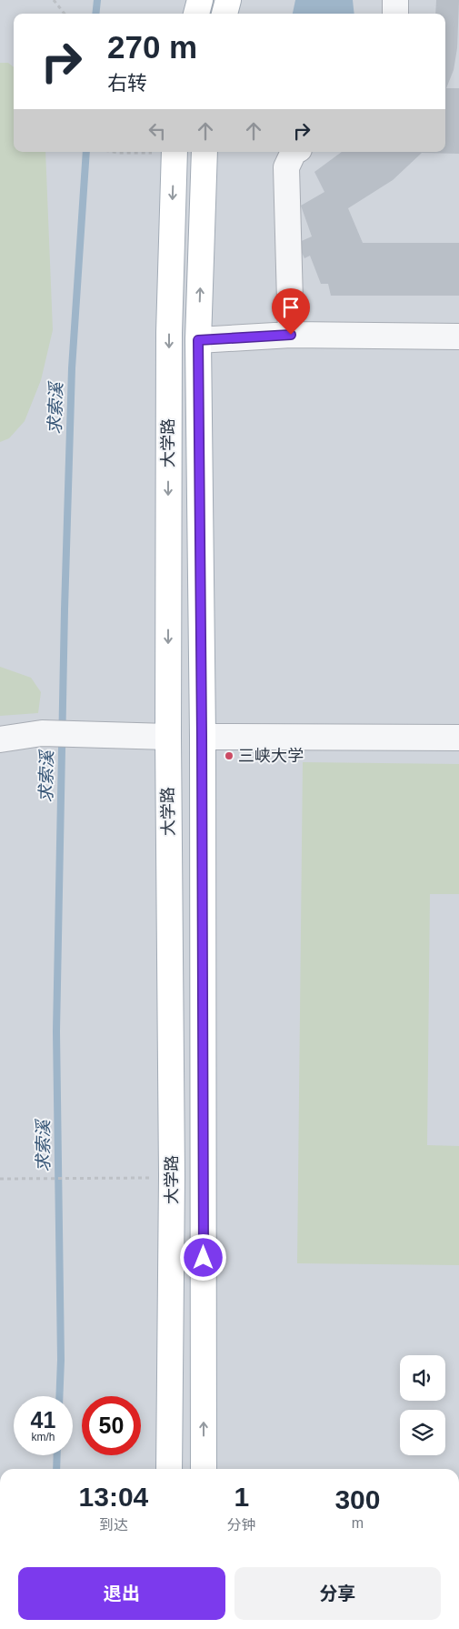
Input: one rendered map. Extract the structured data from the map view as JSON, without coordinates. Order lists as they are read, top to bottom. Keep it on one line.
{"streets":{"main road":["大学路"]},"water":["求索溪"],"places":["三峡大学"],"page":{"turn":["270 m","右转"],"speed":"41 km/h","limit":"50","eta":["13:04","到达","1","分钟","300","m"],"buttons":["退出","分享"]}}
